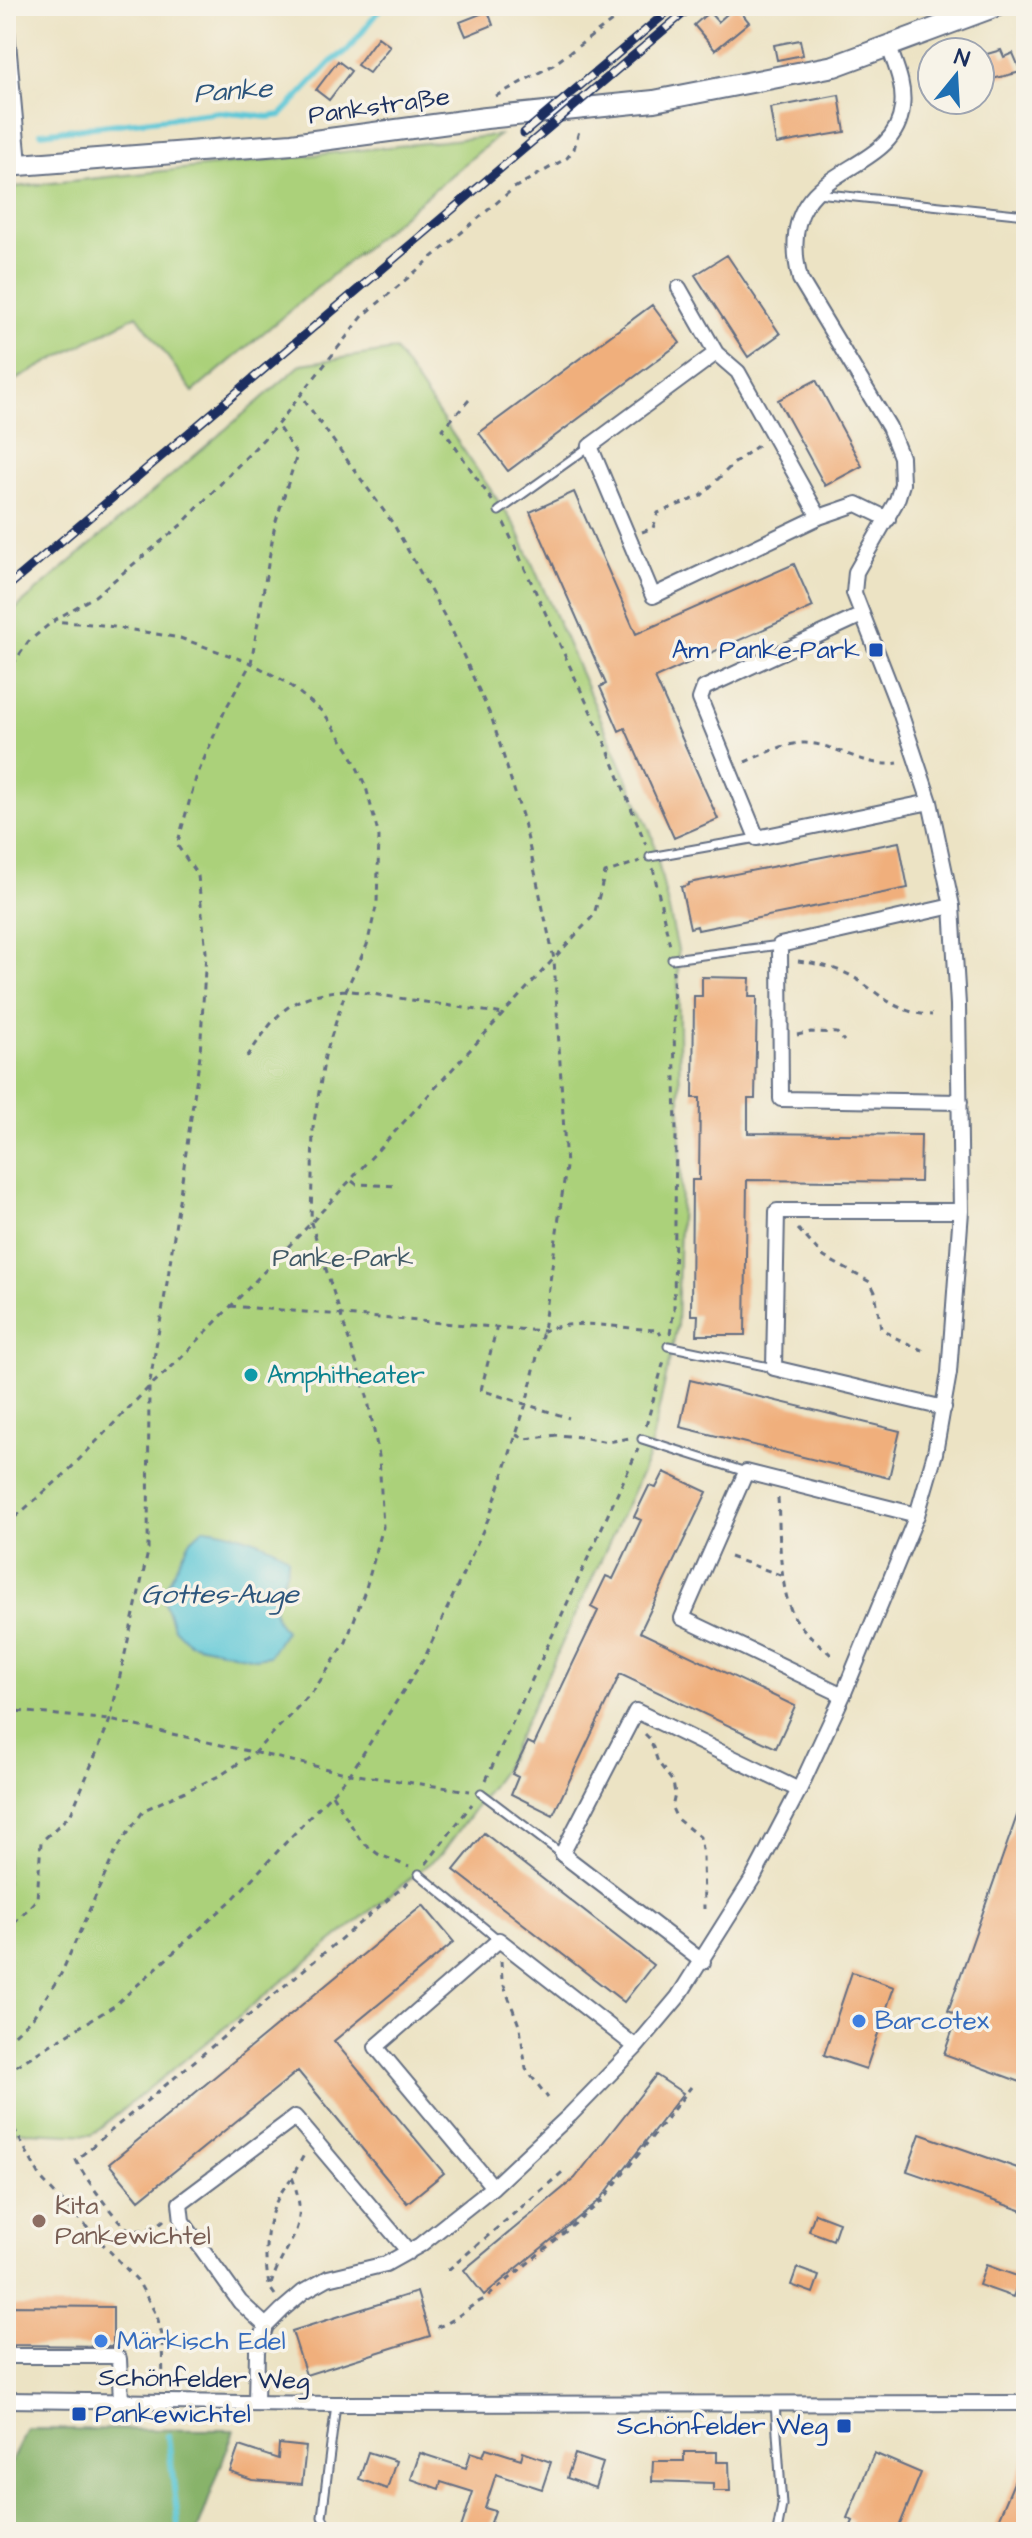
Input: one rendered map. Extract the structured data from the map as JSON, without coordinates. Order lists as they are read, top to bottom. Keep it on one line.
{"streets":{"street":["Pankstraße","Schönfelder Weg"]},"water":["Panke","Gottes-Auge"],"parks":["Panke-Park"],"places":{"transit":["Am Panke-Park","Pankewichtel","Schönfelder Weg"],"other":["Amphitheater","Barcotex","Kita Pankewichtel","Märkisch Edel"]},"north":"top"}
